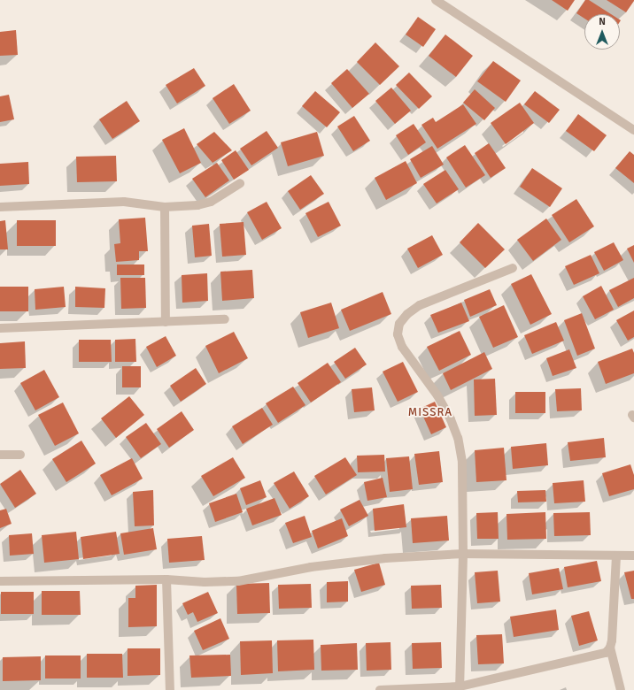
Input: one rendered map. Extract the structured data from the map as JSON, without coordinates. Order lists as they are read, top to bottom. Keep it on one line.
{"districts":["MISSRA"],"north":"top"}
